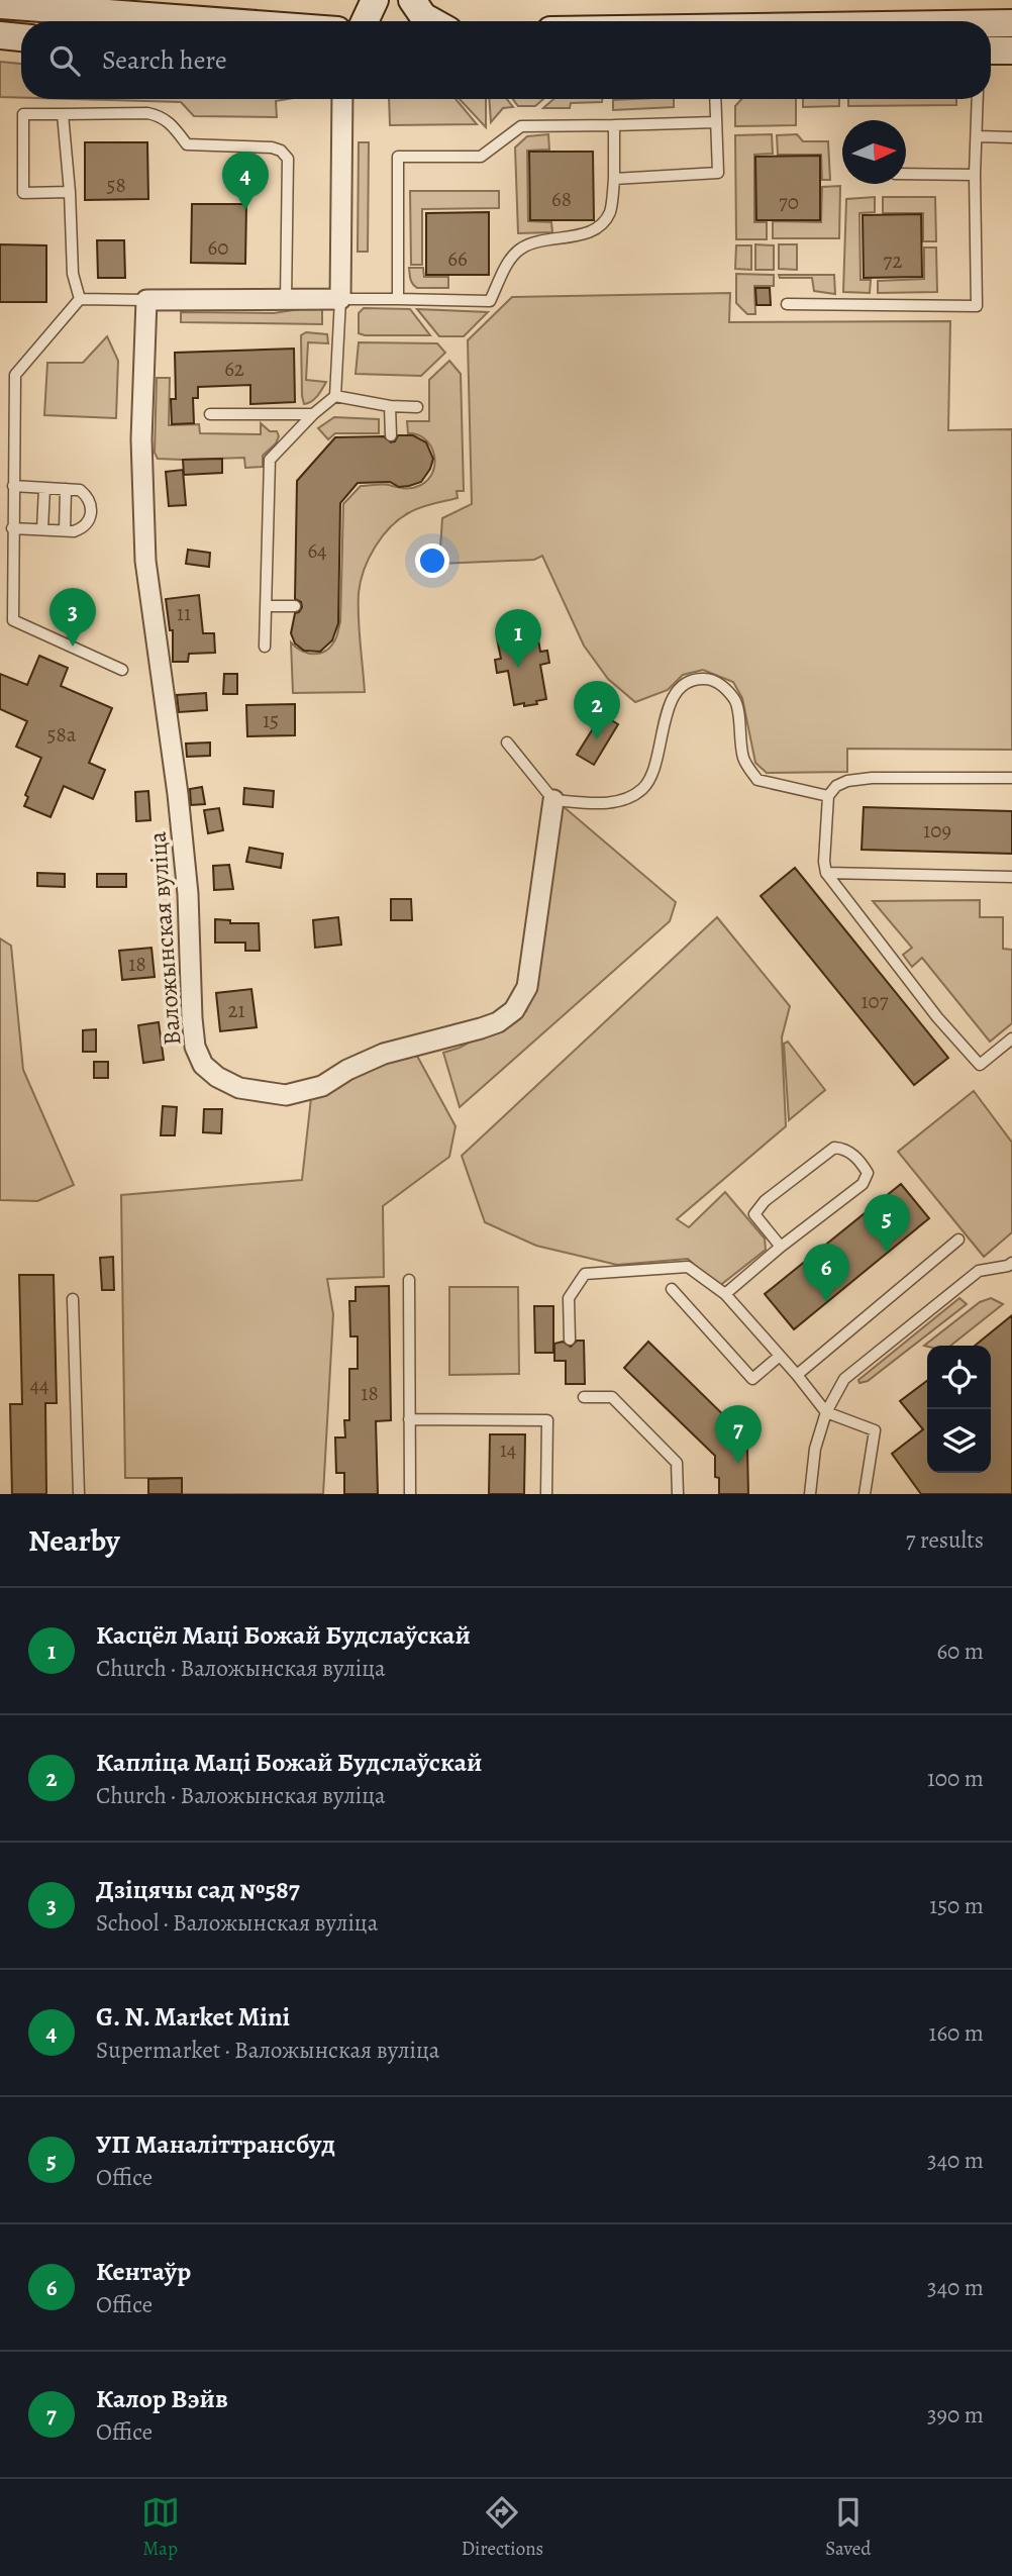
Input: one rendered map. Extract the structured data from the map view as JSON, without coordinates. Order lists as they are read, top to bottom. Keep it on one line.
{"streets":{"street":["Валожынская вуліца"]},"house_numbers":["58","68","70","60","66","72","62","64","11","15","58а","109","18","107","21","44","18","14"],"north":"right","page":{"search":"Search here","pins":["4","3","1","2","5","6","7"],"heading":["Nearby","7 results"],"list":[{"mark":"1","name":"Касцёл Маці Божай Будслаўскай","note":"Church · Валожынская вуліца","value":"60 m"},{"mark":"2","name":"Капліца Маці Божай Будслаўскай","note":"Church · Валожынская вуліца","value":"100 m"},{"mark":"3","name":"Дзіцячы сад №587","note":"School · Валожынская вуліца","value":"150 m"},{"mark":"4","name":"G. N. Market Mini","note":"Supermarket · Валожынская вуліца","value":"160 m"},{"mark":"5","name":"УП Маналіттрансбуд","note":"Office","value":"340 m"},{"mark":"6","name":"Кентаўр","note":"Office","value":"340 m"},{"mark":"7","name":"Калор Вэйв","note":"Office","value":"390 m"}],"nav":["Map","Directions","Saved"]}}
